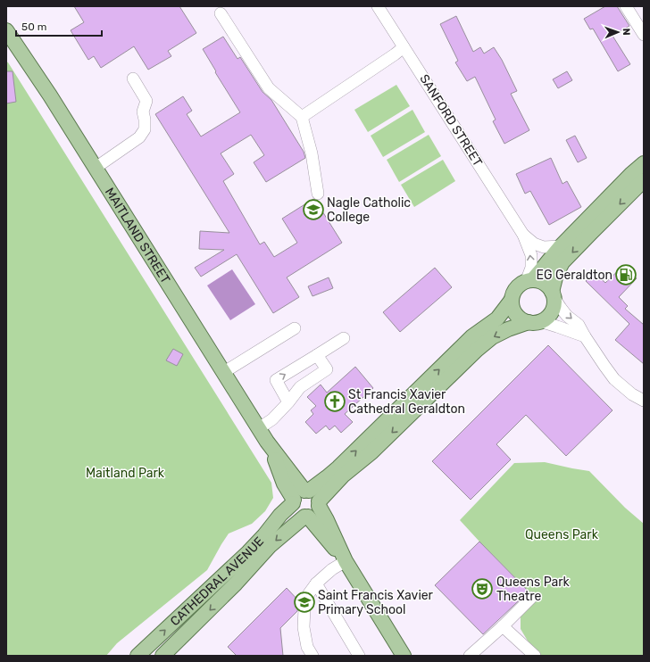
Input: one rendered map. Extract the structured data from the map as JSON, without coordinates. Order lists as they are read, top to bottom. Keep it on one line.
{"streets":{"main road":["MAITLAND STREET","CATHEDRAL AVENUE"],"street":["SANFORD STREET"]},"crossings":[["MAITLAND STREET","CATHEDRAL AVENUE"]],"parks":["Maitland Park","Queens Park"],"places":{"school or university":["Nagle Catholic College","Saint Francis Xavier Primary School"],"fuel station":["EG Geraldton"],"church":["St Francis Xavier Cathedral Geraldton"],"theatre":["Queens Park Theatre"]},"scale_bar":"50 m","north":"right"}
